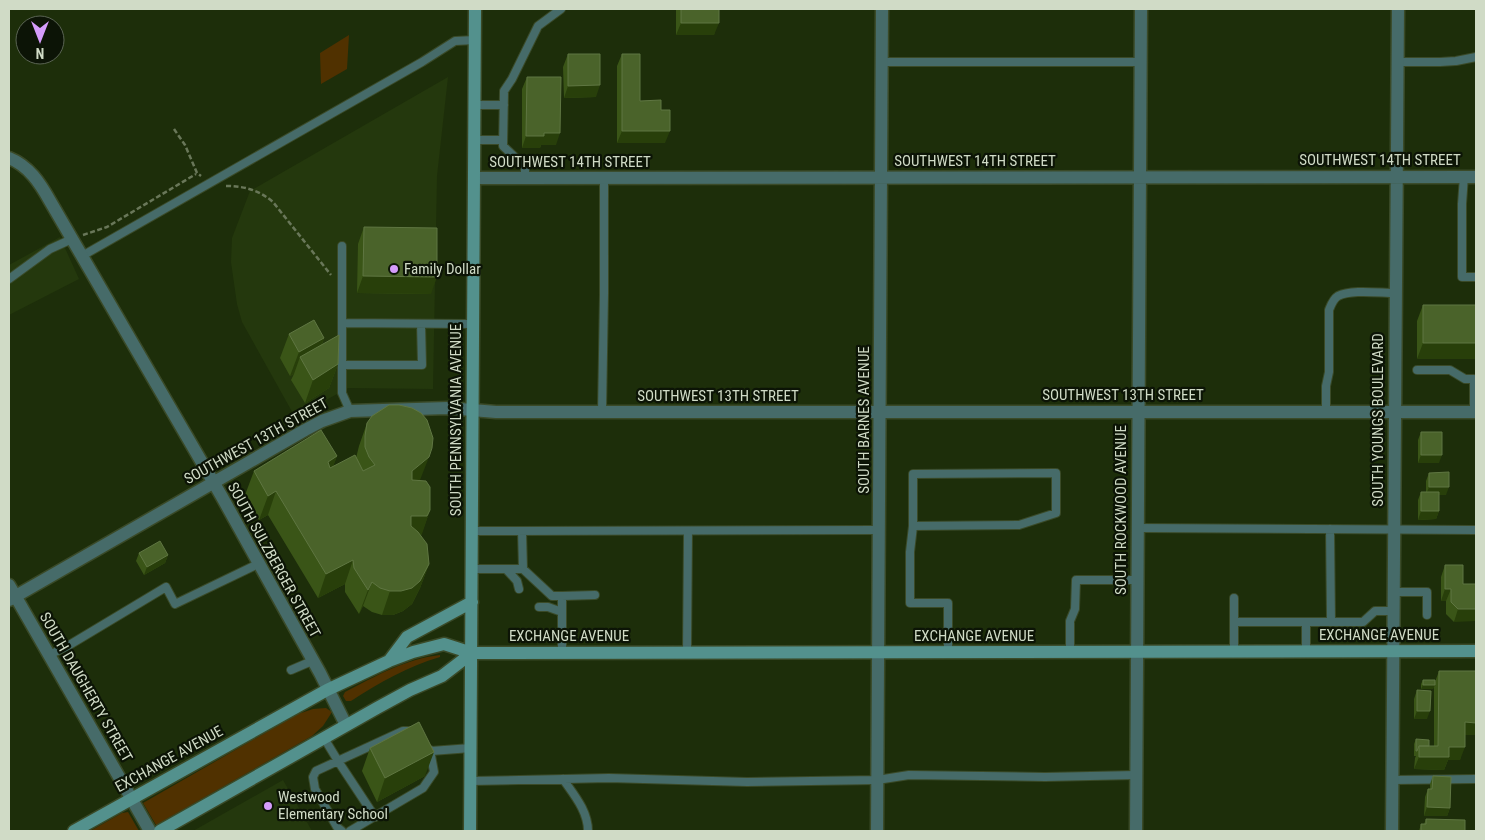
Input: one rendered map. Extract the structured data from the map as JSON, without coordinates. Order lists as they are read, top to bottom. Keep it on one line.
{"streets":{"main road":["SOUTH PENNSYLVANIA AVENUE","EXCHANGE AVENUE"],"street":["SOUTHWEST 14TH STREET","SOUTHWEST 13TH STREET","SOUTH BARNES AVENUE","SOUTH YOUNGS BOULEVARD","SOUTH ROCKWOOD AVENUE","SOUTH SULZBERGER STREET","SOUTH DAUGHERTY STREET"]},"crossings":[["SOUTHWEST 14TH STREET","SOUTH PENNSYLVANIA AVENUE"],["SOUTHWEST 14TH STREET","SOUTH BARNES AVENUE"],["SOUTHWEST 14TH STREET","SOUTH YOUNGS BOULEVARD"],["SOUTHWEST 14TH STREET","SOUTH ROCKWOOD AVENUE"],["SOUTHWEST 13TH STREET","SOUTH PENNSYLVANIA AVENUE"],["SOUTHWEST 13TH STREET","SOUTH BARNES AVENUE"],["SOUTHWEST 13TH STREET","SOUTH YOUNGS BOULEVARD"],["SOUTHWEST 13TH STREET","SOUTH ROCKWOOD AVENUE"],["SOUTHWEST 13TH STREET","SOUTH SULZBERGER STREET"],["SOUTHWEST 13TH STREET","SOUTH DAUGHERTY STREET"],["SOUTH PENNSYLVANIA AVENUE","EXCHANGE AVENUE"],["SOUTH BARNES AVENUE","EXCHANGE AVENUE"],["SOUTH YOUNGS BOULEVARD","EXCHANGE AVENUE"],["SOUTH ROCKWOOD AVENUE","EXCHANGE AVENUE"],["SOUTH SULZBERGER STREET","EXCHANGE AVENUE"],["EXCHANGE AVENUE","SOUTH DAUGHERTY STREET"]],"places":["Family Dollar","Westwood Elementary School"],"north":"bottom"}
